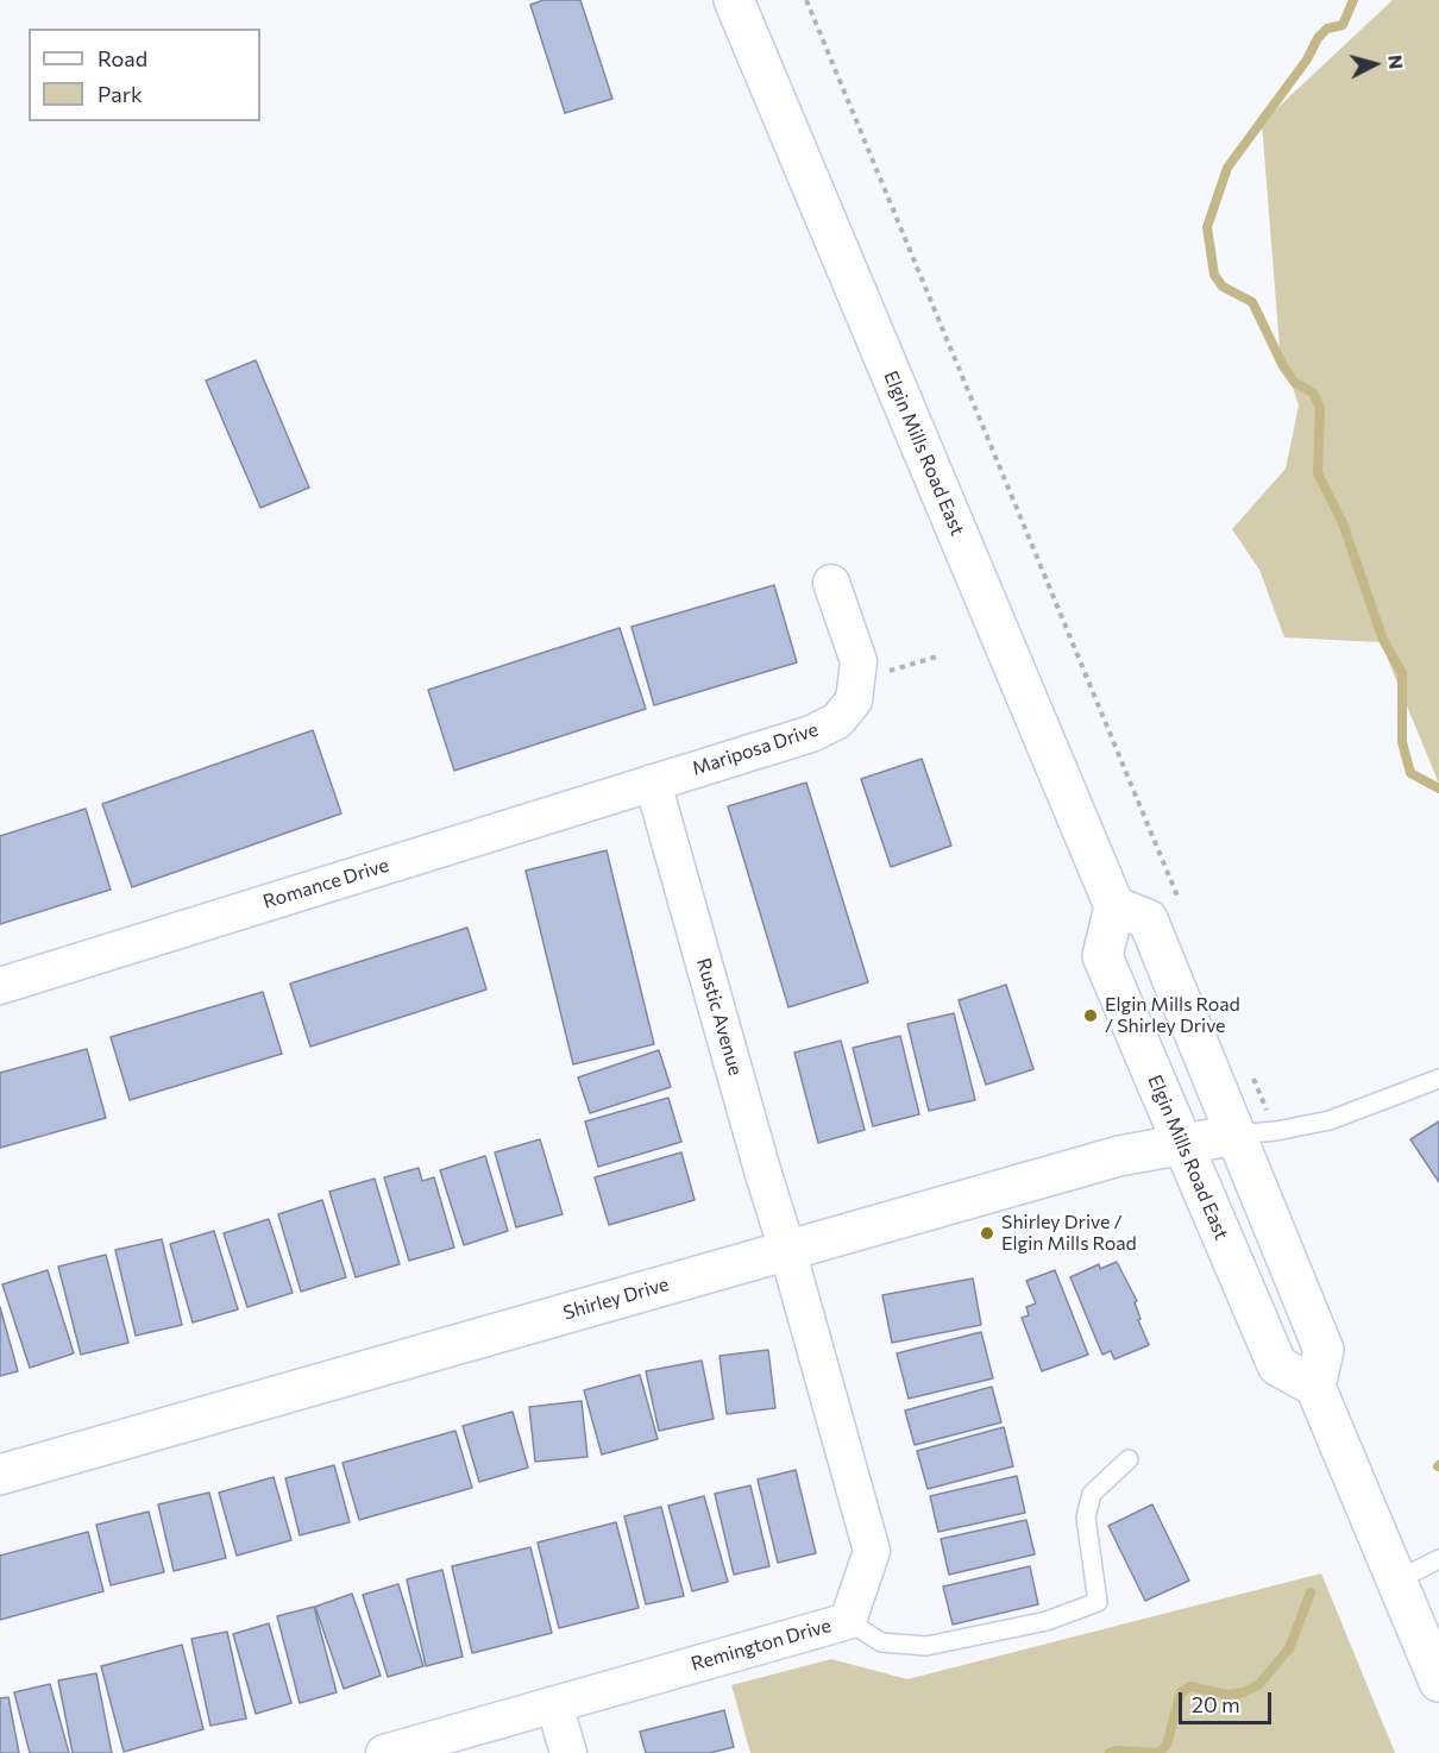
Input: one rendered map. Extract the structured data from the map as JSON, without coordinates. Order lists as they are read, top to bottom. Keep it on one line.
{"streets":{"main road":["Elgin Mills Road East","Shirley Drive"],"street":["Mariposa Drive","Romance Drive","Rustic Avenue","Remington Drive"]},"crossings":[["Elgin Mills Road East","Shirley Drive"],["Mariposa Drive","Romance Drive"],["Mariposa Drive","Rustic Avenue"],["Romance Drive","Rustic Avenue"],["Rustic Avenue","Shirley Drive"],["Rustic Avenue","Remington Drive"],["Shirley Drive","Remington Drive"]],"places":["Elgin Mills Road / Shirley Drive","Shirley Drive / Elgin Mills Road"],"legend":["Road","Park"],"scale_bar":"20 m","north":"right"}
